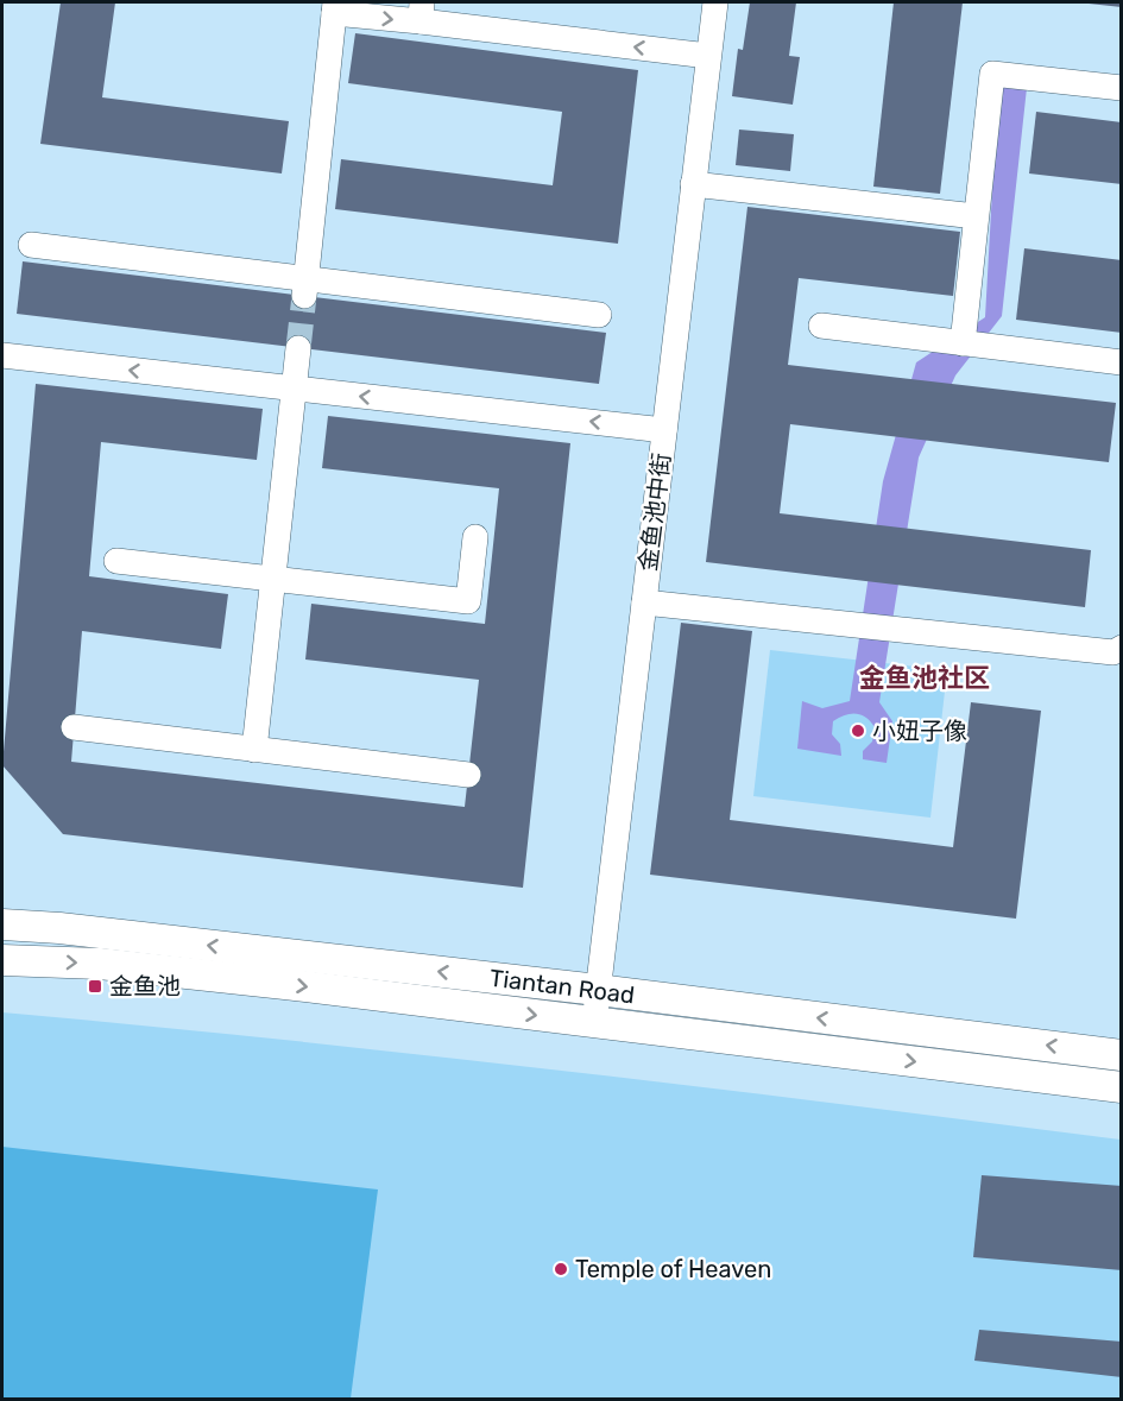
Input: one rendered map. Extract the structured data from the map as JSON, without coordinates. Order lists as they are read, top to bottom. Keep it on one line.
{"streets":{"street":["金鱼池中街","Tiantan Road"]},"crossings":[["金鱼池中街","Tiantan Road"]],"districts":["金鱼池社区"],"places":{"other":["小妞子像","Temple of Heaven"],"transit":["金鱼池"]}}
